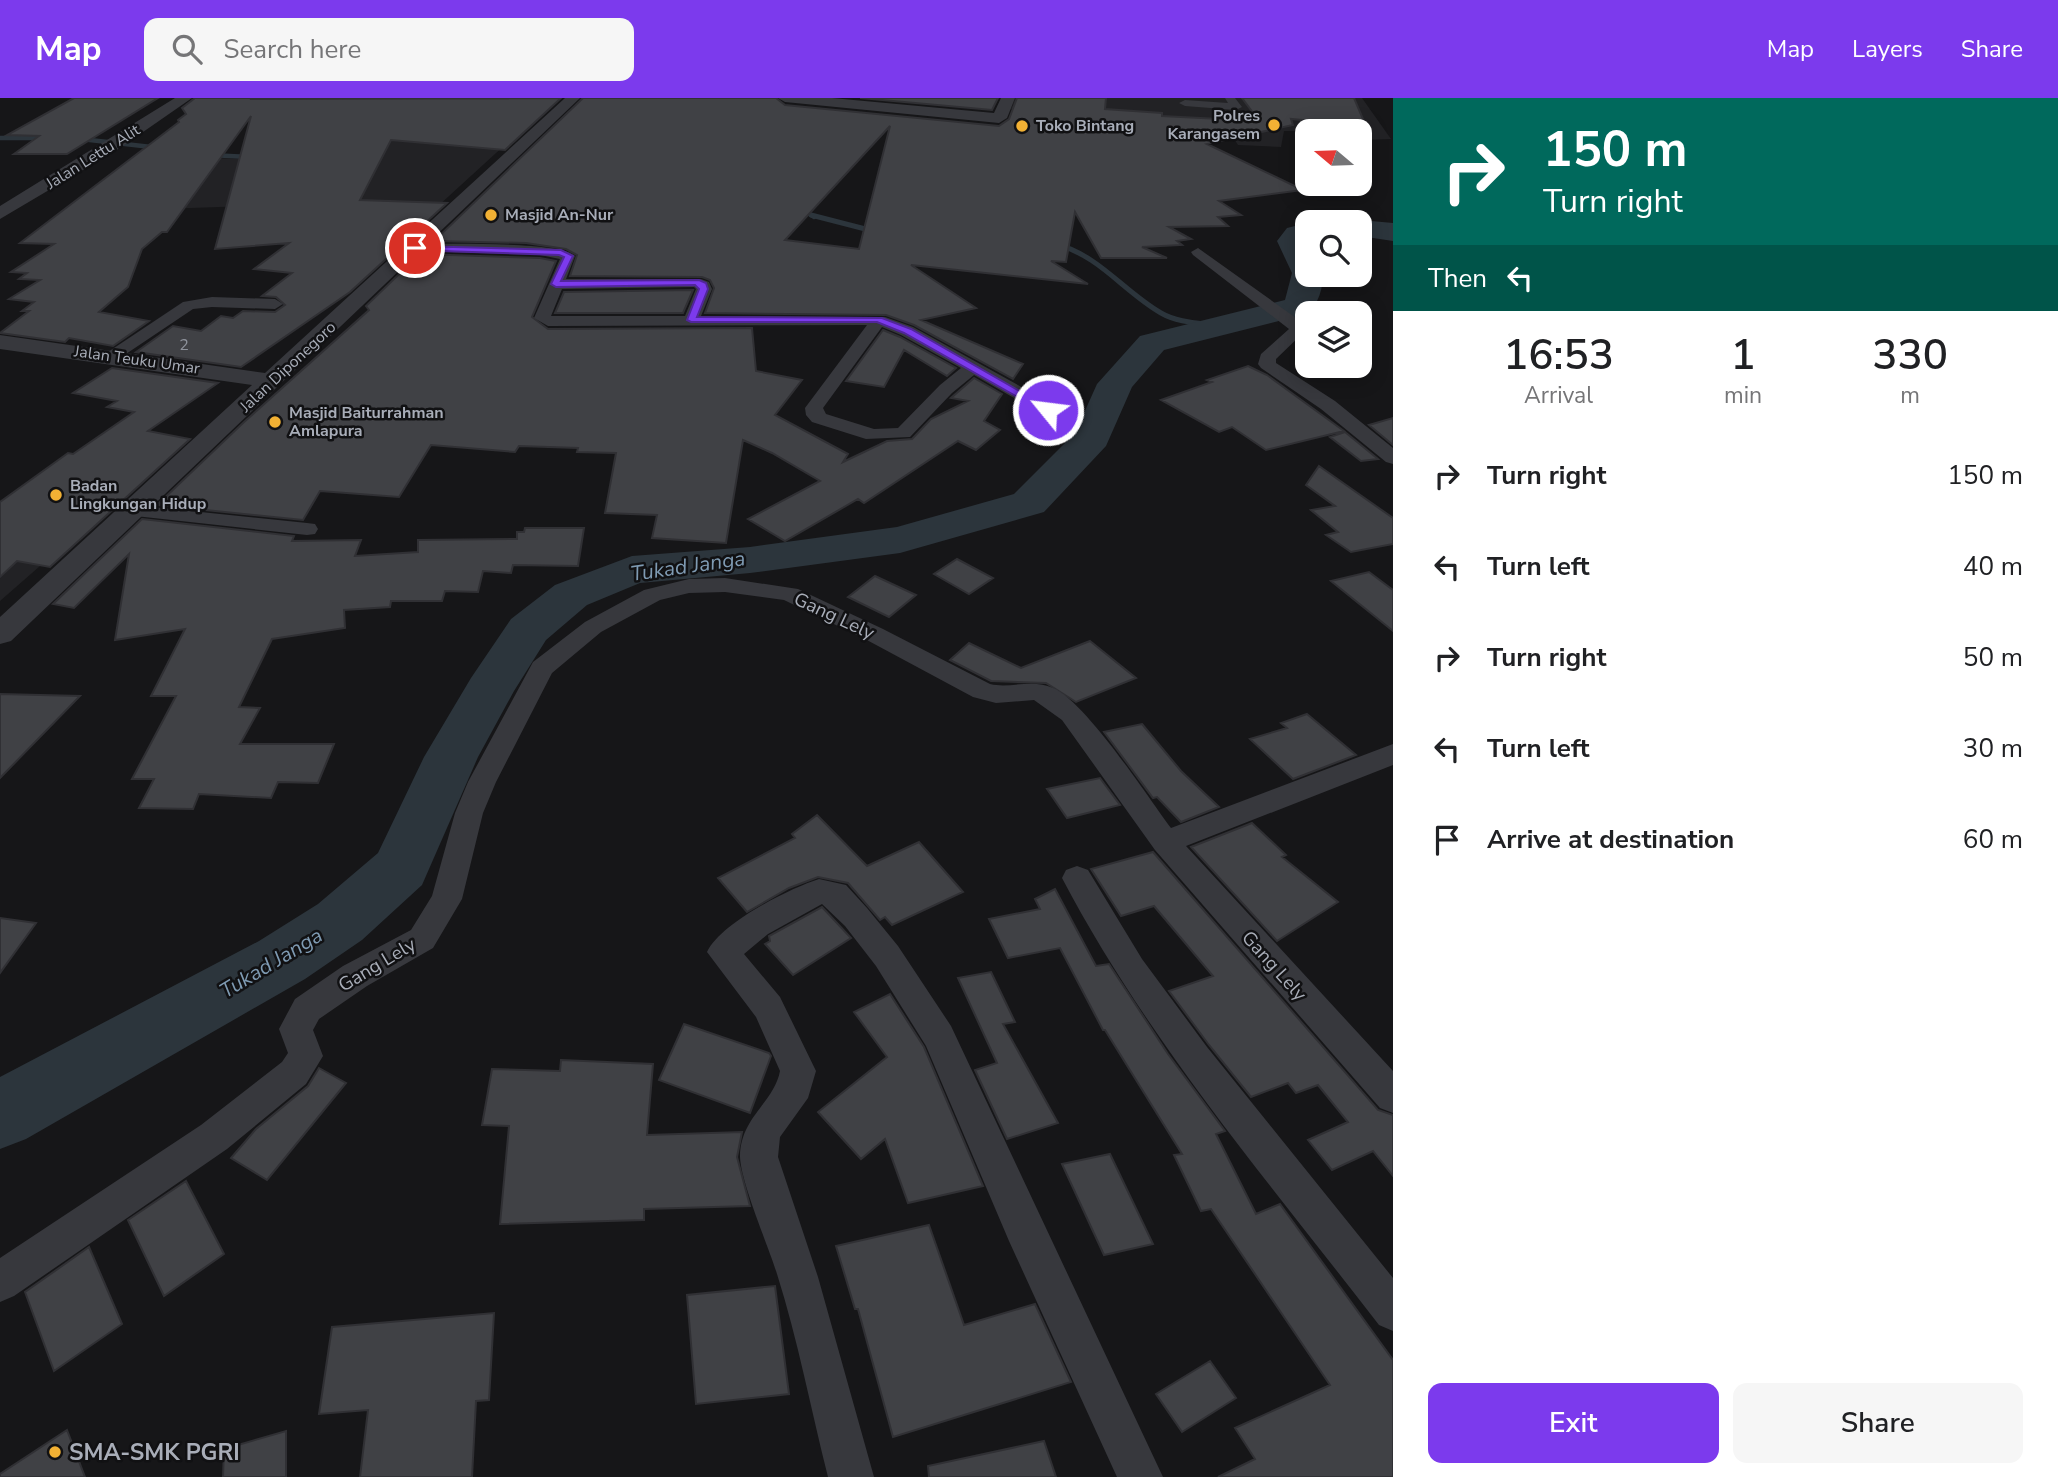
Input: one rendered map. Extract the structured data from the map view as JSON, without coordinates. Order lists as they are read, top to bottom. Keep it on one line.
{"streets":{"street":["Jalan Lettu Alit","Jalan Teuku Umar","Jalan Diponegoro","Gang Lely"]},"crossings":[["Jalan Teuku Umar","Jalan Diponegoro"]],"water":["Tukad Janga"],"places":["Polres Karangasem","Toko Bintang","Masjid An-Nur","Masjid Baiturrahman Amlapura","Badan Lingkungan Hidup","SMA-SMK PGRI"],"house_numbers":["2"],"north":"left","page":{"header":"Map","search":"Search here","nav":["Map","Layers","Share"],"turn":["150 m","Turn right"],"then":"Then","eta":["16:53","Arrival","1","min","330","m"],"list":[{"name":"Turn right","value":"150 m"},{"name":"Turn left","value":"40 m"},{"name":"Turn right","value":"50 m"},{"name":"Turn left","value":"30 m"},{"name":"Arrive at destination","value":"60 m"}],"buttons":["Exit","Share"]}}
